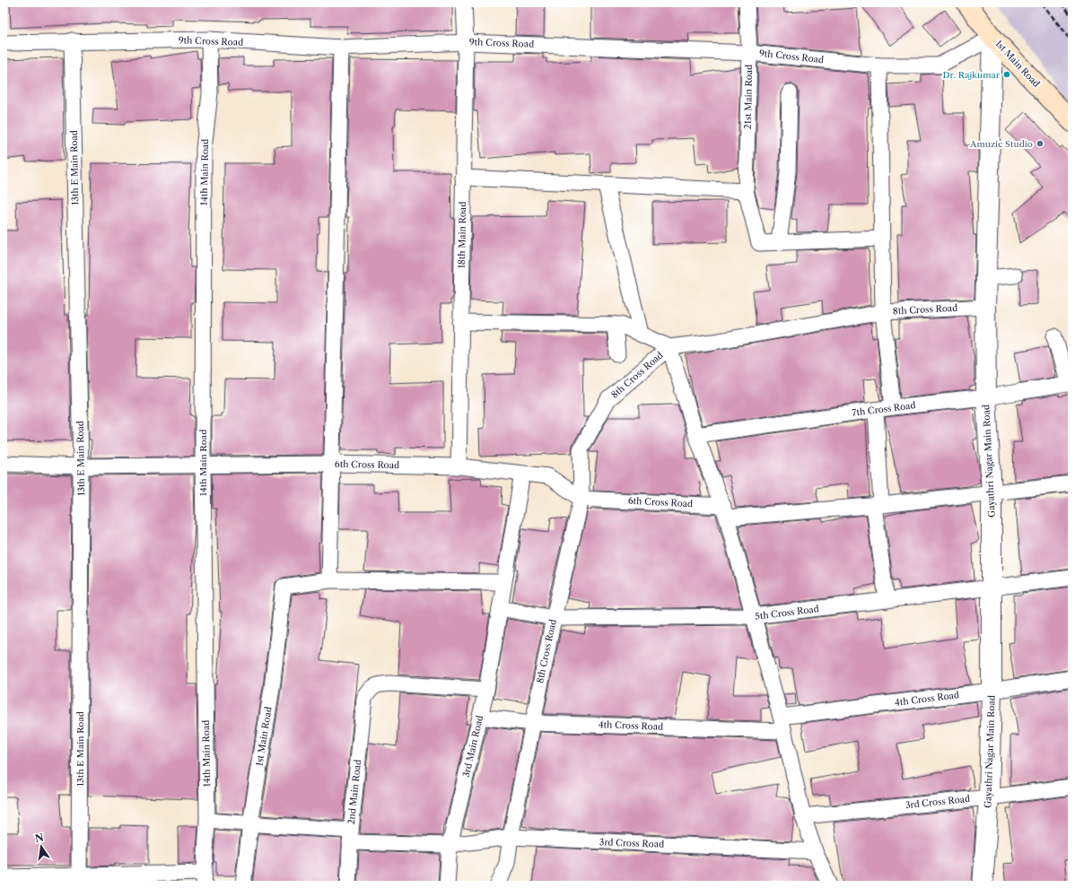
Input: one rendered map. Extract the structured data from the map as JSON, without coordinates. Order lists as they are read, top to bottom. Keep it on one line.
{"streets":{"main road":["1st Main Road"],"street":["9th Cross Road","21st Main Road","13th E Main Road","14th Main Road","18th Main Road","8th Cross Road","7th Cross Road","Gayathri Nagar Main Road","6th Cross Road","5th Cross Road","4th Cross Road","3rd Main Road","2nd Main Road","3rd Cross Road"]},"crossings":[["9th Cross Road","1st Main Road"],["9th Cross Road","21st Main Road"],["9th Cross Road","13th E Main Road"],["9th Cross Road","14th Main Road"],["9th Cross Road","18th Main Road"],["9th Cross Road","Gayathri Nagar Main Road"],["1st Main Road","Gayathri Nagar Main Road"],["1st Main Road","3rd Cross Road"],["13th E Main Road","6th Cross Road"],["14th Main Road","6th Cross Road"],["14th Main Road","3rd Cross Road"],["18th Main Road","6th Cross Road"],["8th Cross Road","Gayathri Nagar Main Road"],["8th Cross Road","6th Cross Road"],["8th Cross Road","5th Cross Road"],["8th Cross Road","4th Cross Road"],["8th Cross Road","3rd Cross Road"],["7th Cross Road","Gayathri Nagar Main Road"],["Gayathri Nagar Main Road","6th Cross Road"],["Gayathri Nagar Main Road","5th Cross Road"],["Gayathri Nagar Main Road","4th Cross Road"],["Gayathri Nagar Main Road","3rd Cross Road"],["6th Cross Road","3rd Main Road"],["5th Cross Road","3rd Main Road"],["4th Cross Road","3rd Main Road"],["3rd Main Road","2nd Main Road"],["3rd Main Road","3rd Cross Road"],["2nd Main Road","3rd Cross Road"]],"places":["Dr. Rajkumar","Amuzic Studio"],"north":"top"}
